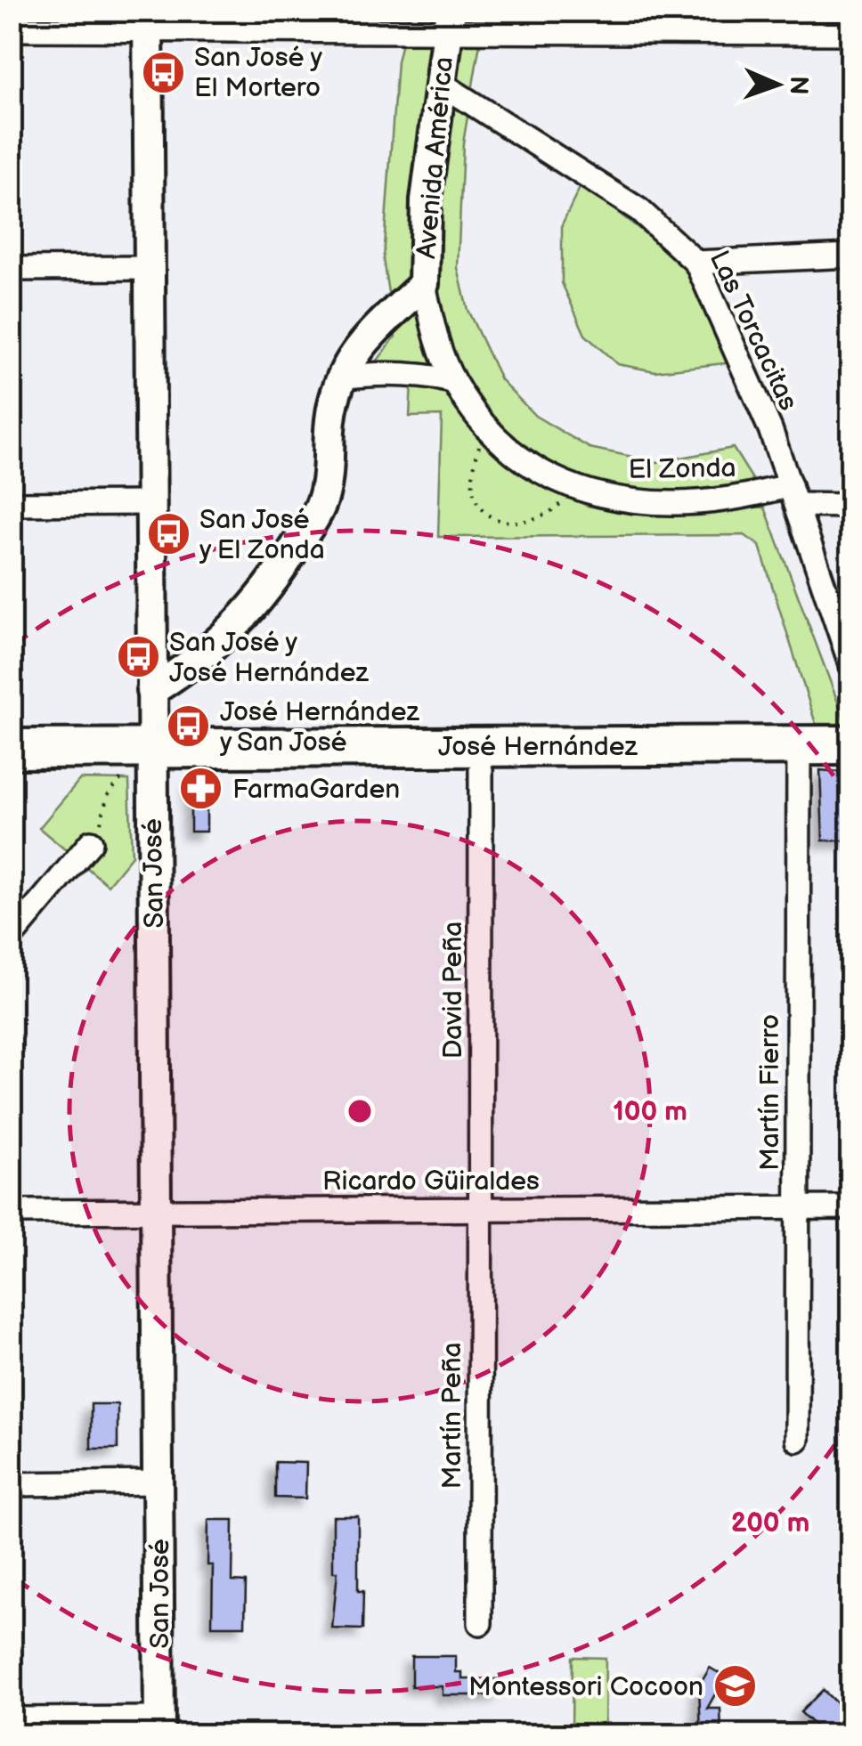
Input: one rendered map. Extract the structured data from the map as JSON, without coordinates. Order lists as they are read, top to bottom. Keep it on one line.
{"streets":{"main road":["José Hernández"],"street":["Avenida América","Las Torcacitas","El Zonda","San José","David Peña","Martín Fierro","Ricardo Güiraldes","Martín Peña"]},"crossings":[["Avenida América","Las Torcacitas"],["Avenida América","El Zonda"],["Avenida América","San José"],["Las Torcacitas","El Zonda"],["José Hernández","San José"],["José Hernández","Martín Fierro"],["San José","Ricardo Güiraldes"],["David Peña","Ricardo Güiraldes"],["David Peña","Martín Peña"],["Martín Fierro","Ricardo Güiraldes"],["Ricardo Güiraldes","Martín Peña"]],"places":{"bus stop":["San José y El Mortero","San José y El Zonda","San José y José Hernández","José Hernández y San José"],"pharmacy":["FarmaGarden"],"school or university":["Montessori Cocoon"]},"north":"right","rings":["100 m","200 m"]}
